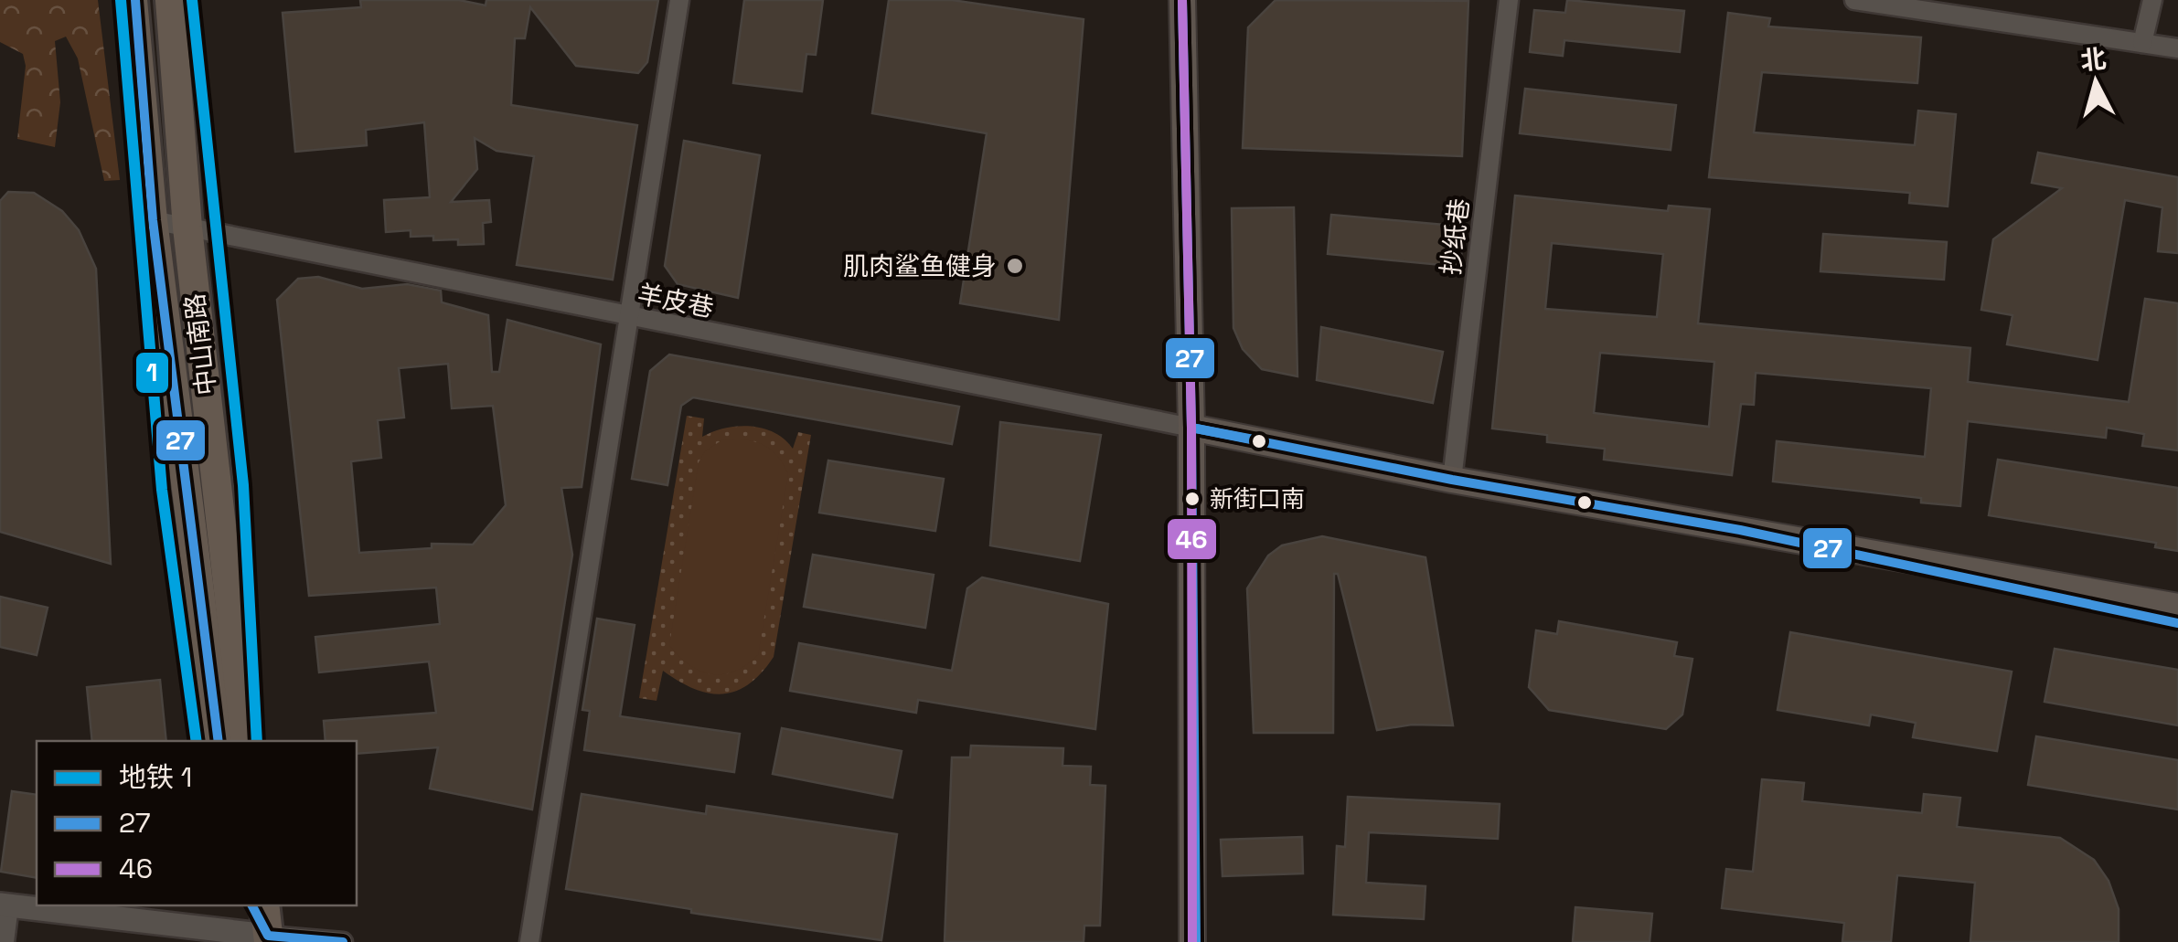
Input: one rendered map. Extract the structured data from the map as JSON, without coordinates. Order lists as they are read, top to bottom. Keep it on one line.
{"streets":{"main road":["中山南路"],"street":["抄纸巷","羊皮巷"]},"crossings":[["羊皮巷","中山南路"]],"places":["肌肉鲨鱼健身","新街口南"],"lines":["metro line 1","transit line 27","transit line 46"],"legend":["地铁 1","27","46"],"north":"top"}
